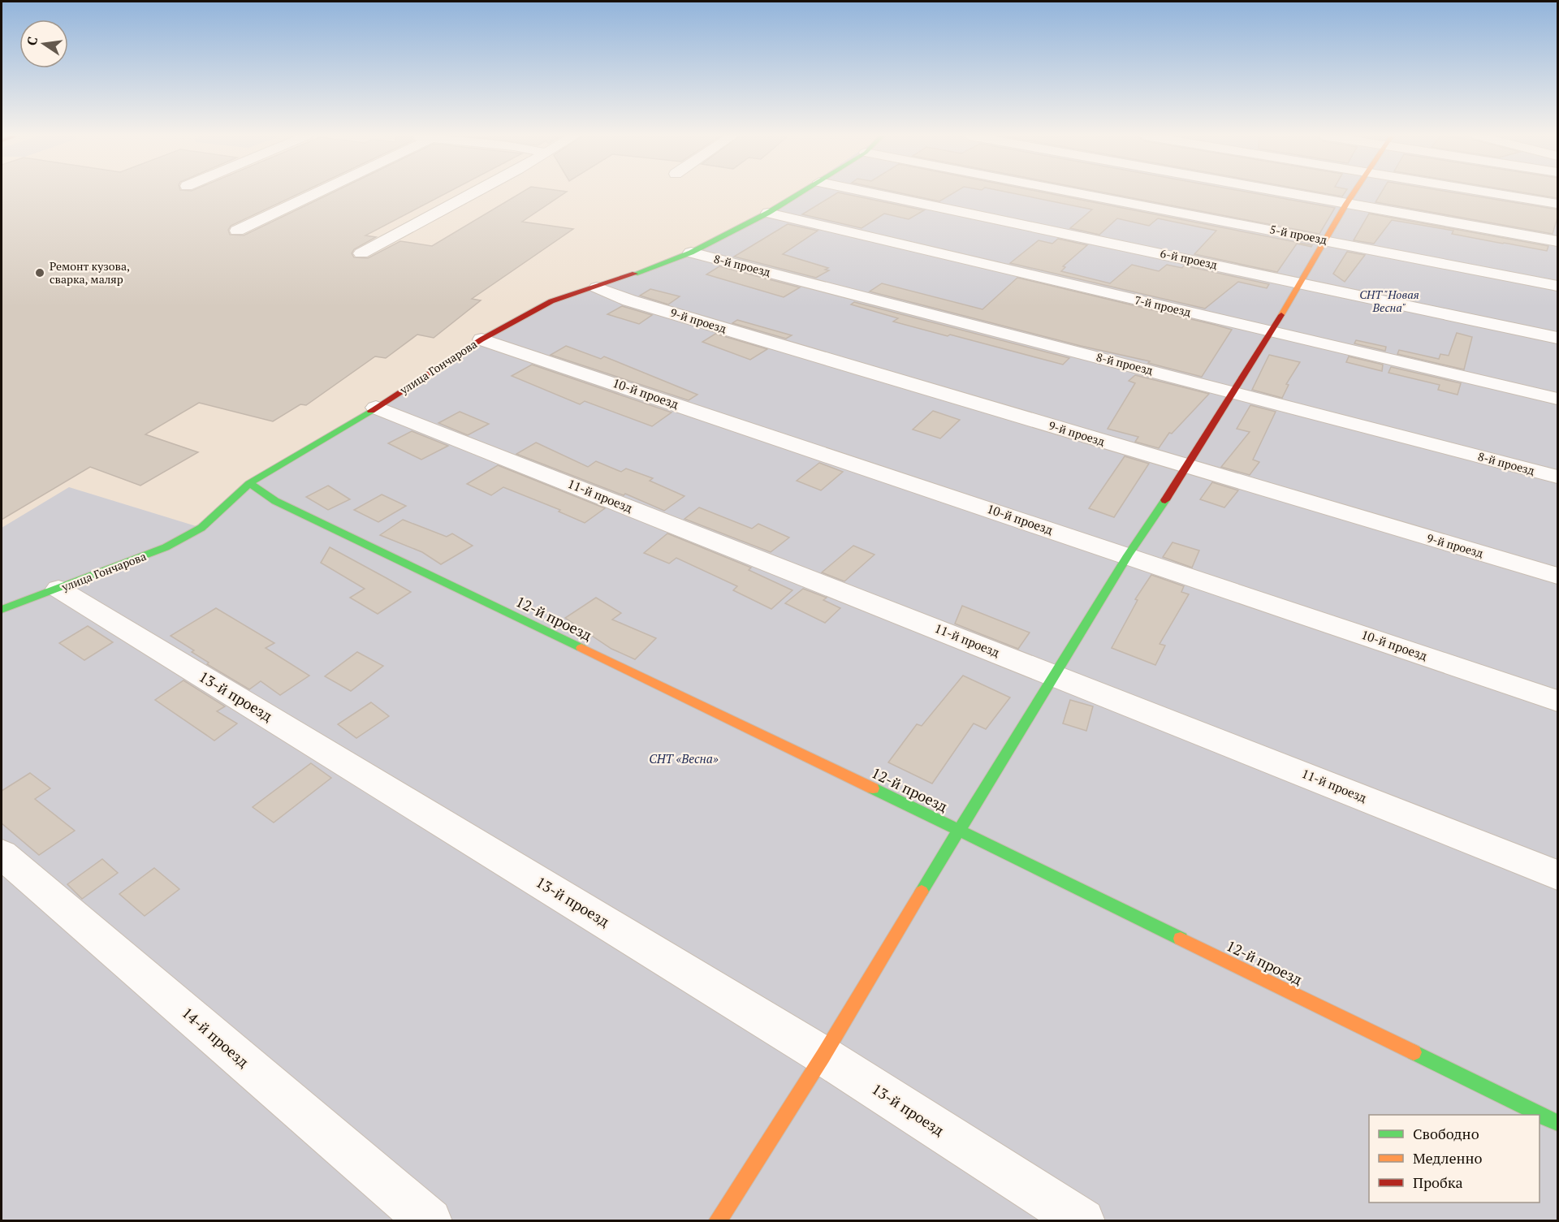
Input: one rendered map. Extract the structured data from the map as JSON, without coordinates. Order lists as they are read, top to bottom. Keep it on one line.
{"streets":{"street":["5-й проезд","6-й проезд","8-й проезд","7-й проезд","9-й проезд","улица Гончарова","10-й проезд","11-й проезд","12-й проезд","13-й проезд","14-й проезд"]},"crossings":[["8-й проезд","улица Гончарова"],["7-й проезд","улица Гончарова"],["9-й проезд","улица Гончарова"],["улица Гончарова","10-й проезд"],["улица Гончарова","11-й проезд"],["улица Гончарова","12-й проезд"],["улица Гончарова","13-й проезд"]],"parks":["СНТ \"Новая Весна\"","СНТ «Весна»"],"places":["Ремонт кузова, сварка, маляр"],"legend":["Свободно","Медленно","Пробка"],"north":"left"}
